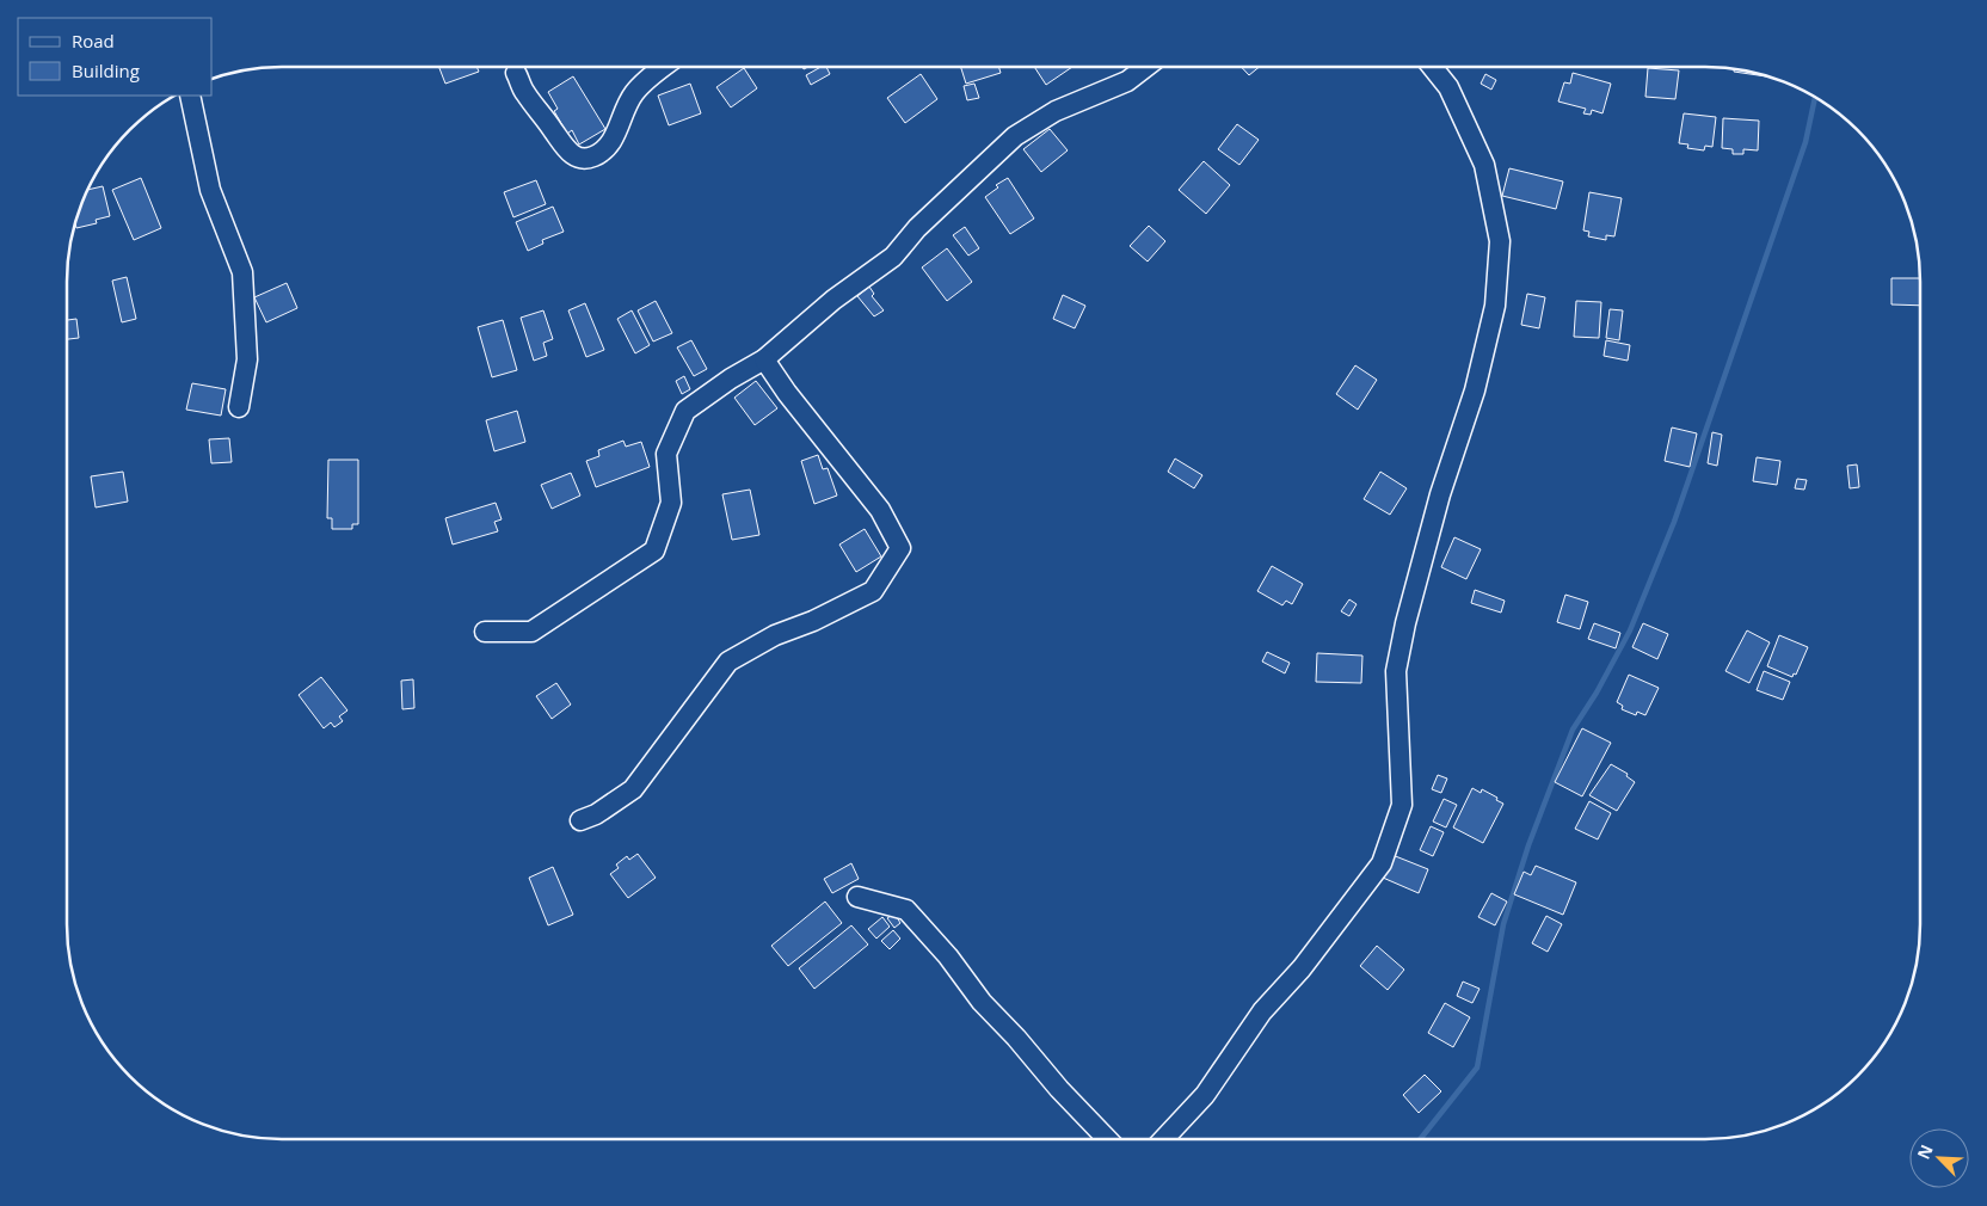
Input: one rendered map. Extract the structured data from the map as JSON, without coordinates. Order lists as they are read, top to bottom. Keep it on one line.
{"legend":["Road","Building"],"north":"top left"}
